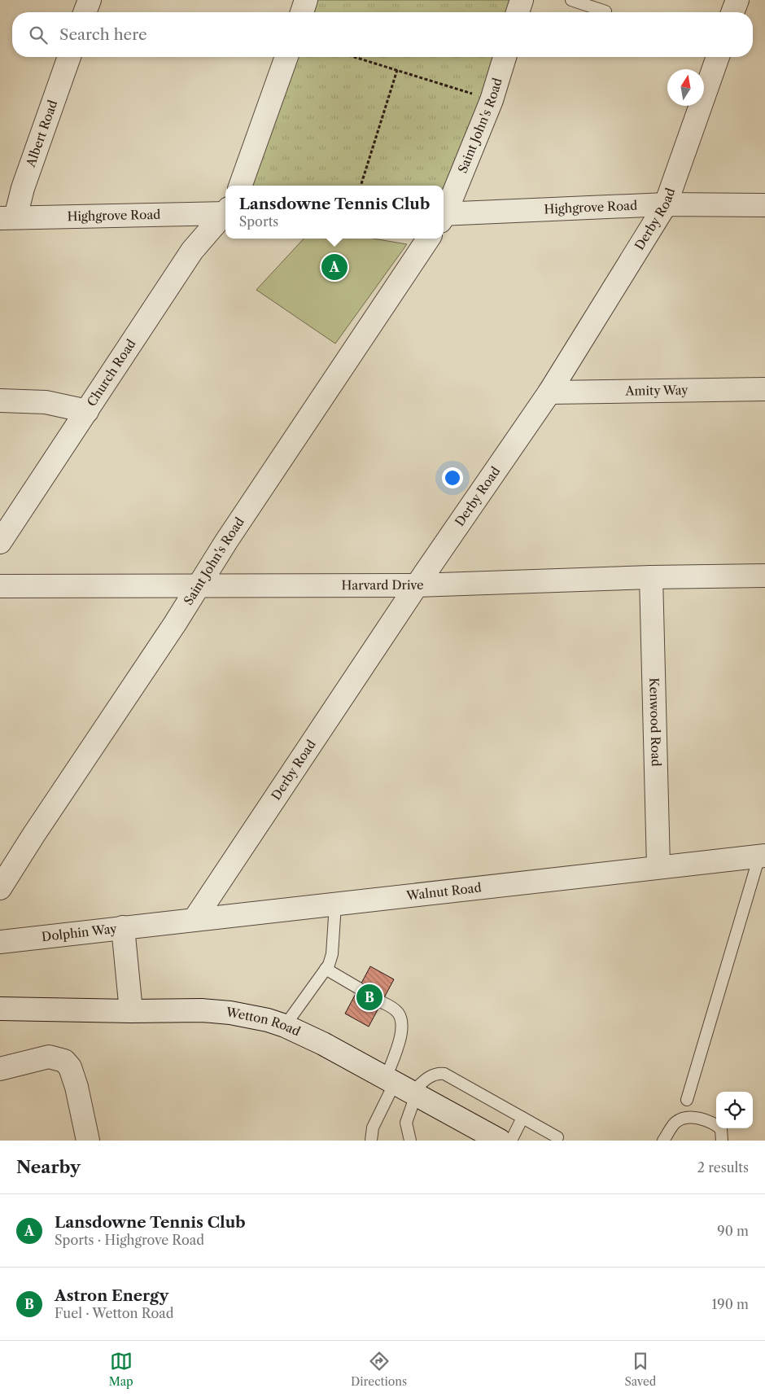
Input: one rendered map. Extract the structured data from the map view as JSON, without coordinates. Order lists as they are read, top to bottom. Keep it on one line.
{"streets":{"street":["Saint John's Road","Albert Road","Highgrove Road","Derby Road","Church Road","Amity Way","Harvard Drive","Kenwood Road","Walnut Road","Dolphin Way","Wetton Road"]},"crossings":[["Saint John's Road","Harvard Drive"],["Albert Road","Highgrove Road"],["Highgrove Road","Derby Road"],["Derby Road","Amity Way"],["Derby Road","Harvard Drive"],["Derby Road","Walnut Road"],["Harvard Drive","Kenwood Road"],["Kenwood Road","Walnut Road"],["Walnut Road","Dolphin Way"],["Dolphin Way","Wetton Road"]],"north":"top","page":{"search":"Search here","popup":["Lansdowne Tennis Club","Sports"],"pins":["A","B"],"heading":["Nearby","2 results"],"list":[{"mark":"A","name":"Lansdowne Tennis Club","note":"Sports · Highgrove Road","value":"90 m"},{"mark":"B","name":"Astron Energy","note":"Fuel · Wetton Road","value":"190 m"}],"nav":["Map","Directions","Saved"]}}
